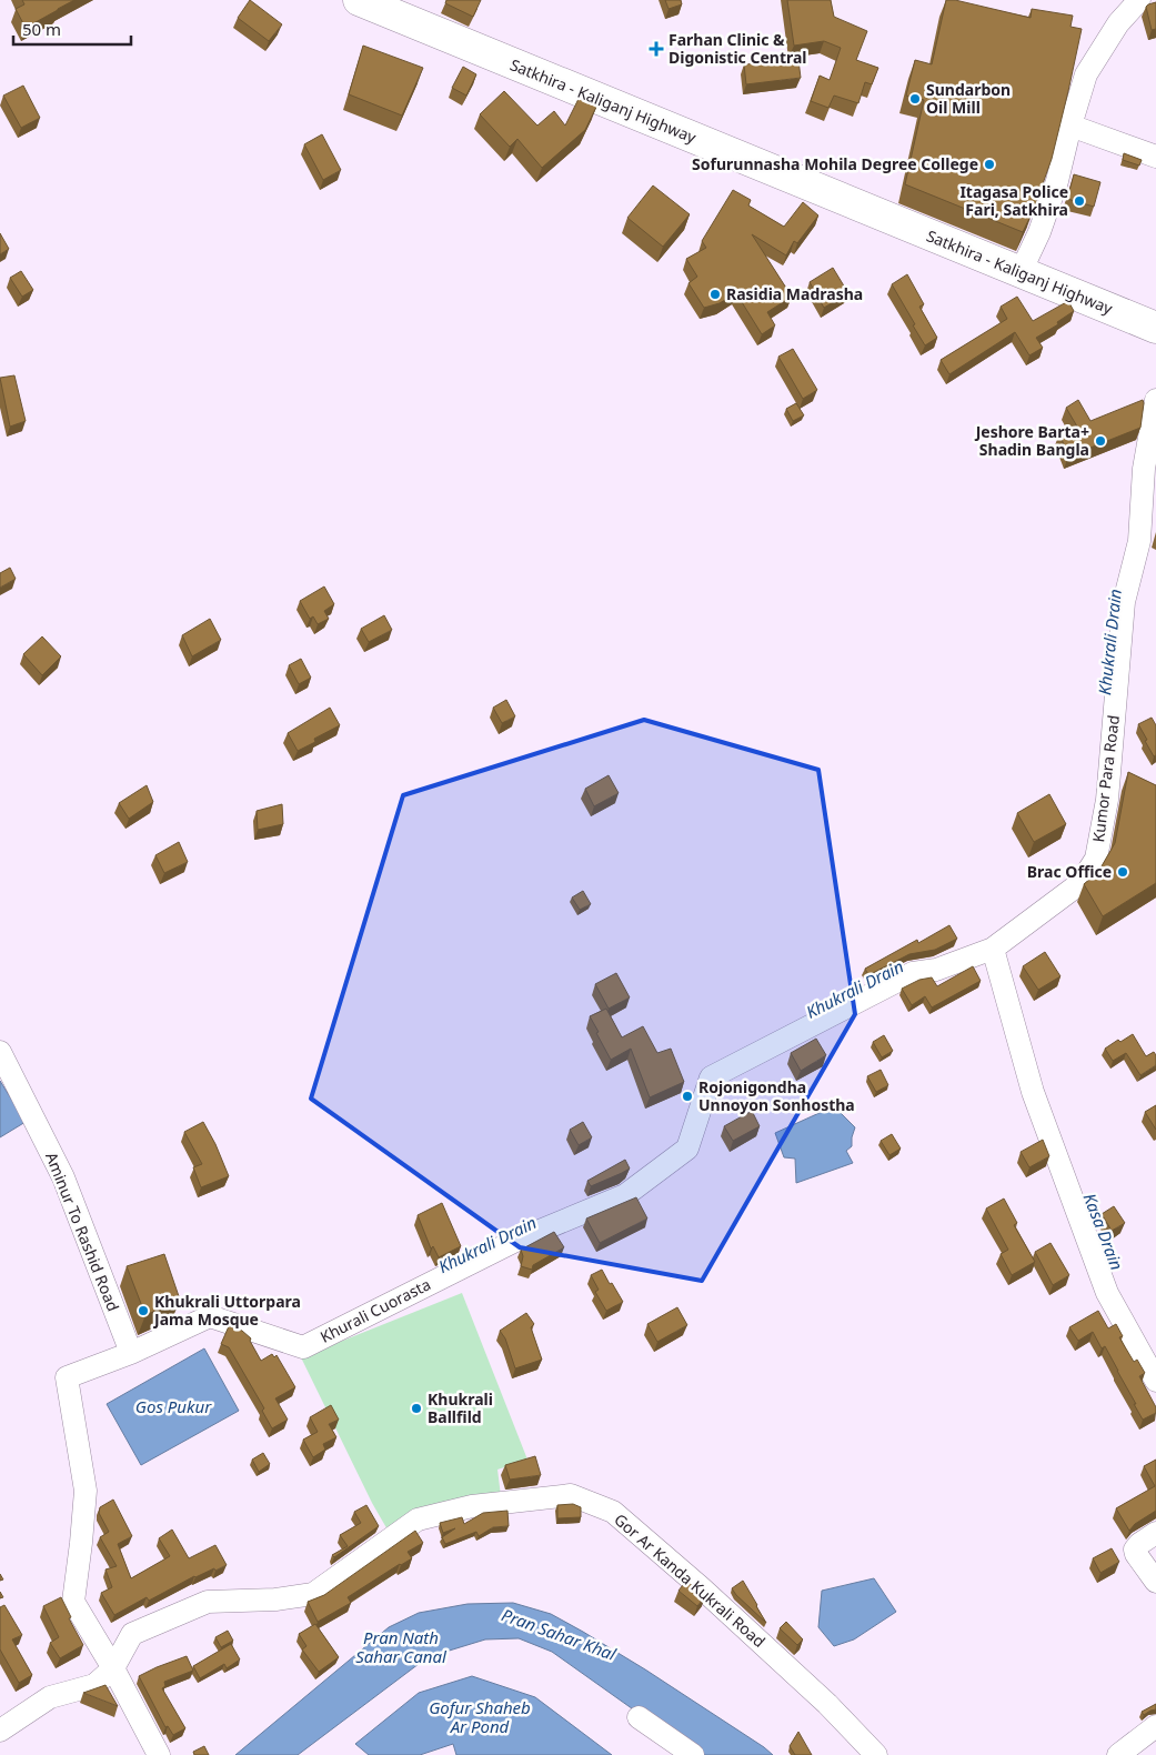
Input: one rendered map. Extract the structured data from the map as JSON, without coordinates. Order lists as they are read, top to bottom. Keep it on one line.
{"streets":{"highway":["Satkhira - Kaliganj Highway"],"street":["Kumor Para Road","Aminur To Rashid Road","Khurali Cuorasta","Gor Ar Kanda Kukrali Road"]},"crossings":[["Kumor Para Road","Khurali Cuorasta"],["Aminur To Rashid Road","Khurali Cuorasta"],["Khurali Cuorasta","Gor Ar Kanda Kukrali Road"]],"water":["Khukrali Drain","Kasa Drain","Gos Pukur","Pran Sahar Khal","Pran Nath Sahar Canal","Gofur Shaheb Ar Pond"],"places":{"health":["Farhan Clinic & Digonistic Central"],"other":["Sundarbon Oil Mill","Sofurunnasha Mohila Degree College","Itagasa Police Fari, Satkhira","Rasidia Madrasha","Jeshore Barta+ Shadin Bangla","Brac Office","Rojonigondha Unnoyon Sonhostha","Khukrali Uttorpara Jama Mosque","Khukrali Ballfild"]},"scale_bar":"50 m"}
